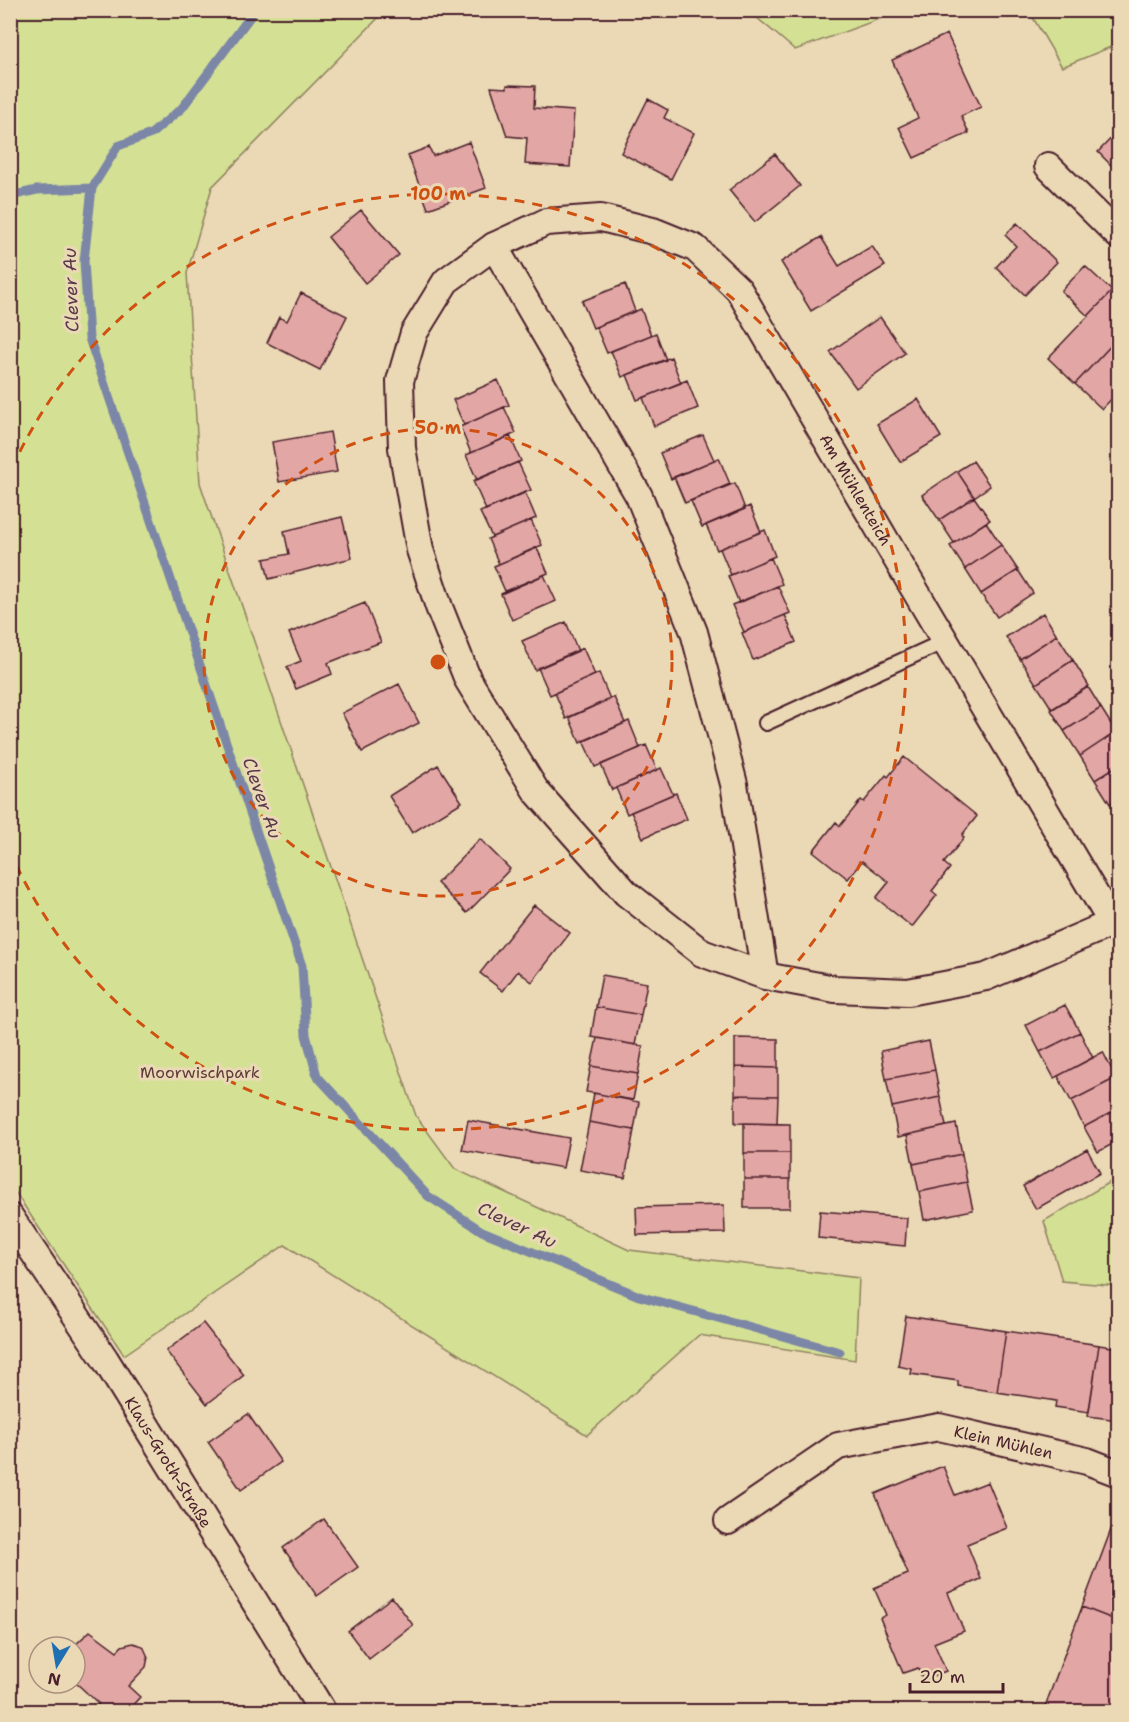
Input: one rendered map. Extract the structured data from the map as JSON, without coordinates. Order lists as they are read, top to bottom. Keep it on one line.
{"streets":{"street":["Am Mühlenteich","Klein Mühlen","Klaus-Groth-Straße"]},"water":["Clever Au"],"parks":["Moorwischpark"],"scale_bar":"20 m","north":"bottom","rings":["100 m","50 m"]}
